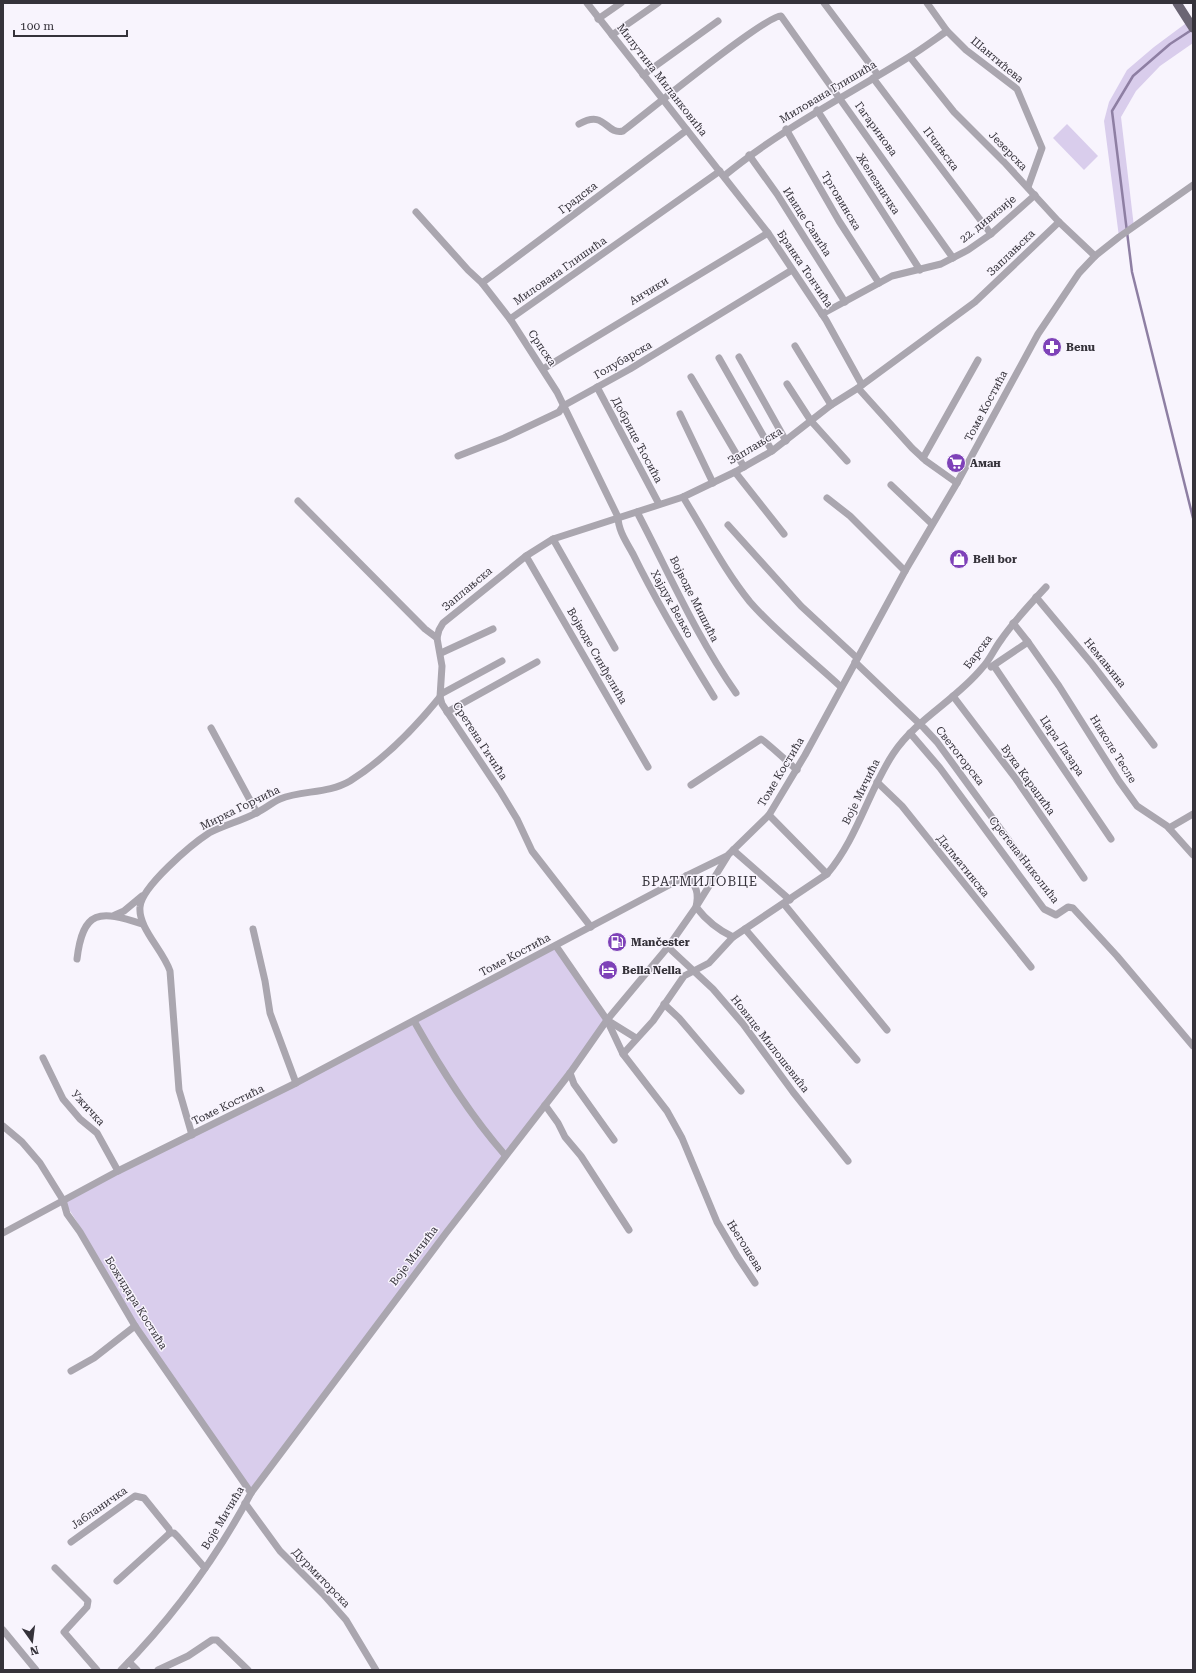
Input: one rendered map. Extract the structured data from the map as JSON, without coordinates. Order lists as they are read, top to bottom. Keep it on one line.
{"streets":{"street":["Шантићева","Милутина Миланковића","Милована Глишића","Гагаринова","Пчињска","Језерска","Железничка","Градска","Трговинска","22. дивизије","Ивице Савића","Заплањска","Бранка Тончића","Анчики","Српска","Голубарска","Томе Костића","Добрице Ћосића","Војводе Мишића","Хајдук Вељко","Барска","Војводе Синђелића","Немањина","Сретена Гичића","Цара Лазара","Николе Тесле","Светогорска","Вука Караџића","Воје Мичића","Мирка Горчића","Сретена Николића","Далматинска","Новице Милошевића","Ужичка","Његошева","Божидара Костића","Јабланичка","Дурмиторска"]},"crossings":[["Шантићева","Милована Глишића"],["Шантићева","Језерска"],["Милутина Миланковића","Милована Глишића"],["Милутина Миланковића","Гагаринова"],["Милутина Миланковића","Градска"],["Милутина Миланковића","Бранка Тончића"],["Милована Глишића","Гагаринова"],["Милована Глишића","Пчињска"],["Милована Глишића","Језерска"],["Милована Глишића","Железничка"],["Милована Глишића","Трговинска"],["Милована Глишића","Ивице Савића"],["Милована Глишића","Бранка Тончића"],["Милована Глишића","Српска"],["Гагаринова","22. дивизије"],["Пчињска","22. дивизије"],["Језерска","22. дивизије"],["Језерска","Заплањска"],["Језерска","Томе Костића"],["Железничка","22. дивизије"],["Градска","Српска"],["Трговинска","22. дивизије"],["22. дивизије","Ивице Савића"],["22. дивизије","Бранка Тончића"],["Заплањска","Бранка Тончића"],["Заплањска","Српска"],["Заплањска","Добрице Ћосића"],["Заплањска","Војводе Мишића"],["Заплањска","Хајдук Вељко"],["Заплањска","Војводе Синђелића"],["Заплањска","Сретена Гичића"],["Бранка Тончића","Анчики"],["Бранка Тончића","Голубарска"],["Бранка Тончића","Томе Костића"],["Анчики","Српска"],["Српска","Голубарска"],["Српска","Хајдук Вељко"],["Голубарска","Добрице Ћосића"],["Томе Костића","Сретена Гичића"],["Томе Костића","Светогорска"],["Томе Костића","Воје Мичића"],["Томе Костића","Ужичка"],["Томе Костића","Божидара Костића"],["Барска","Немањина"],["Барска","Николе Тесле"],["Барска","Светогорска"],["Барска","Вука Караџића"],["Барска","Воје Мичића"],["Сретена Гичића","Мирка Горчића"],["Светогорска","Воје Мичића"],["Воје Мичића","Сретена Николића"],["Воје Мичића","Далматинска"],["Воје Мичића","Новице Милошевића"],["Воје Мичића","Његошева"],["Воје Мичића","Божидара Костића"],["Воје Мичића","Дурмиторска"]],"districts":["БРАТМИЛОВЦЕ"],"places":{"pharmacy":["Benu"],"supermarket":["Аман"],"shop":["Beli bor"],"fuel station":["Mančester"],"hotel":["Bella Nella"]},"scale_bar":"100 m","north":"bottom"}
